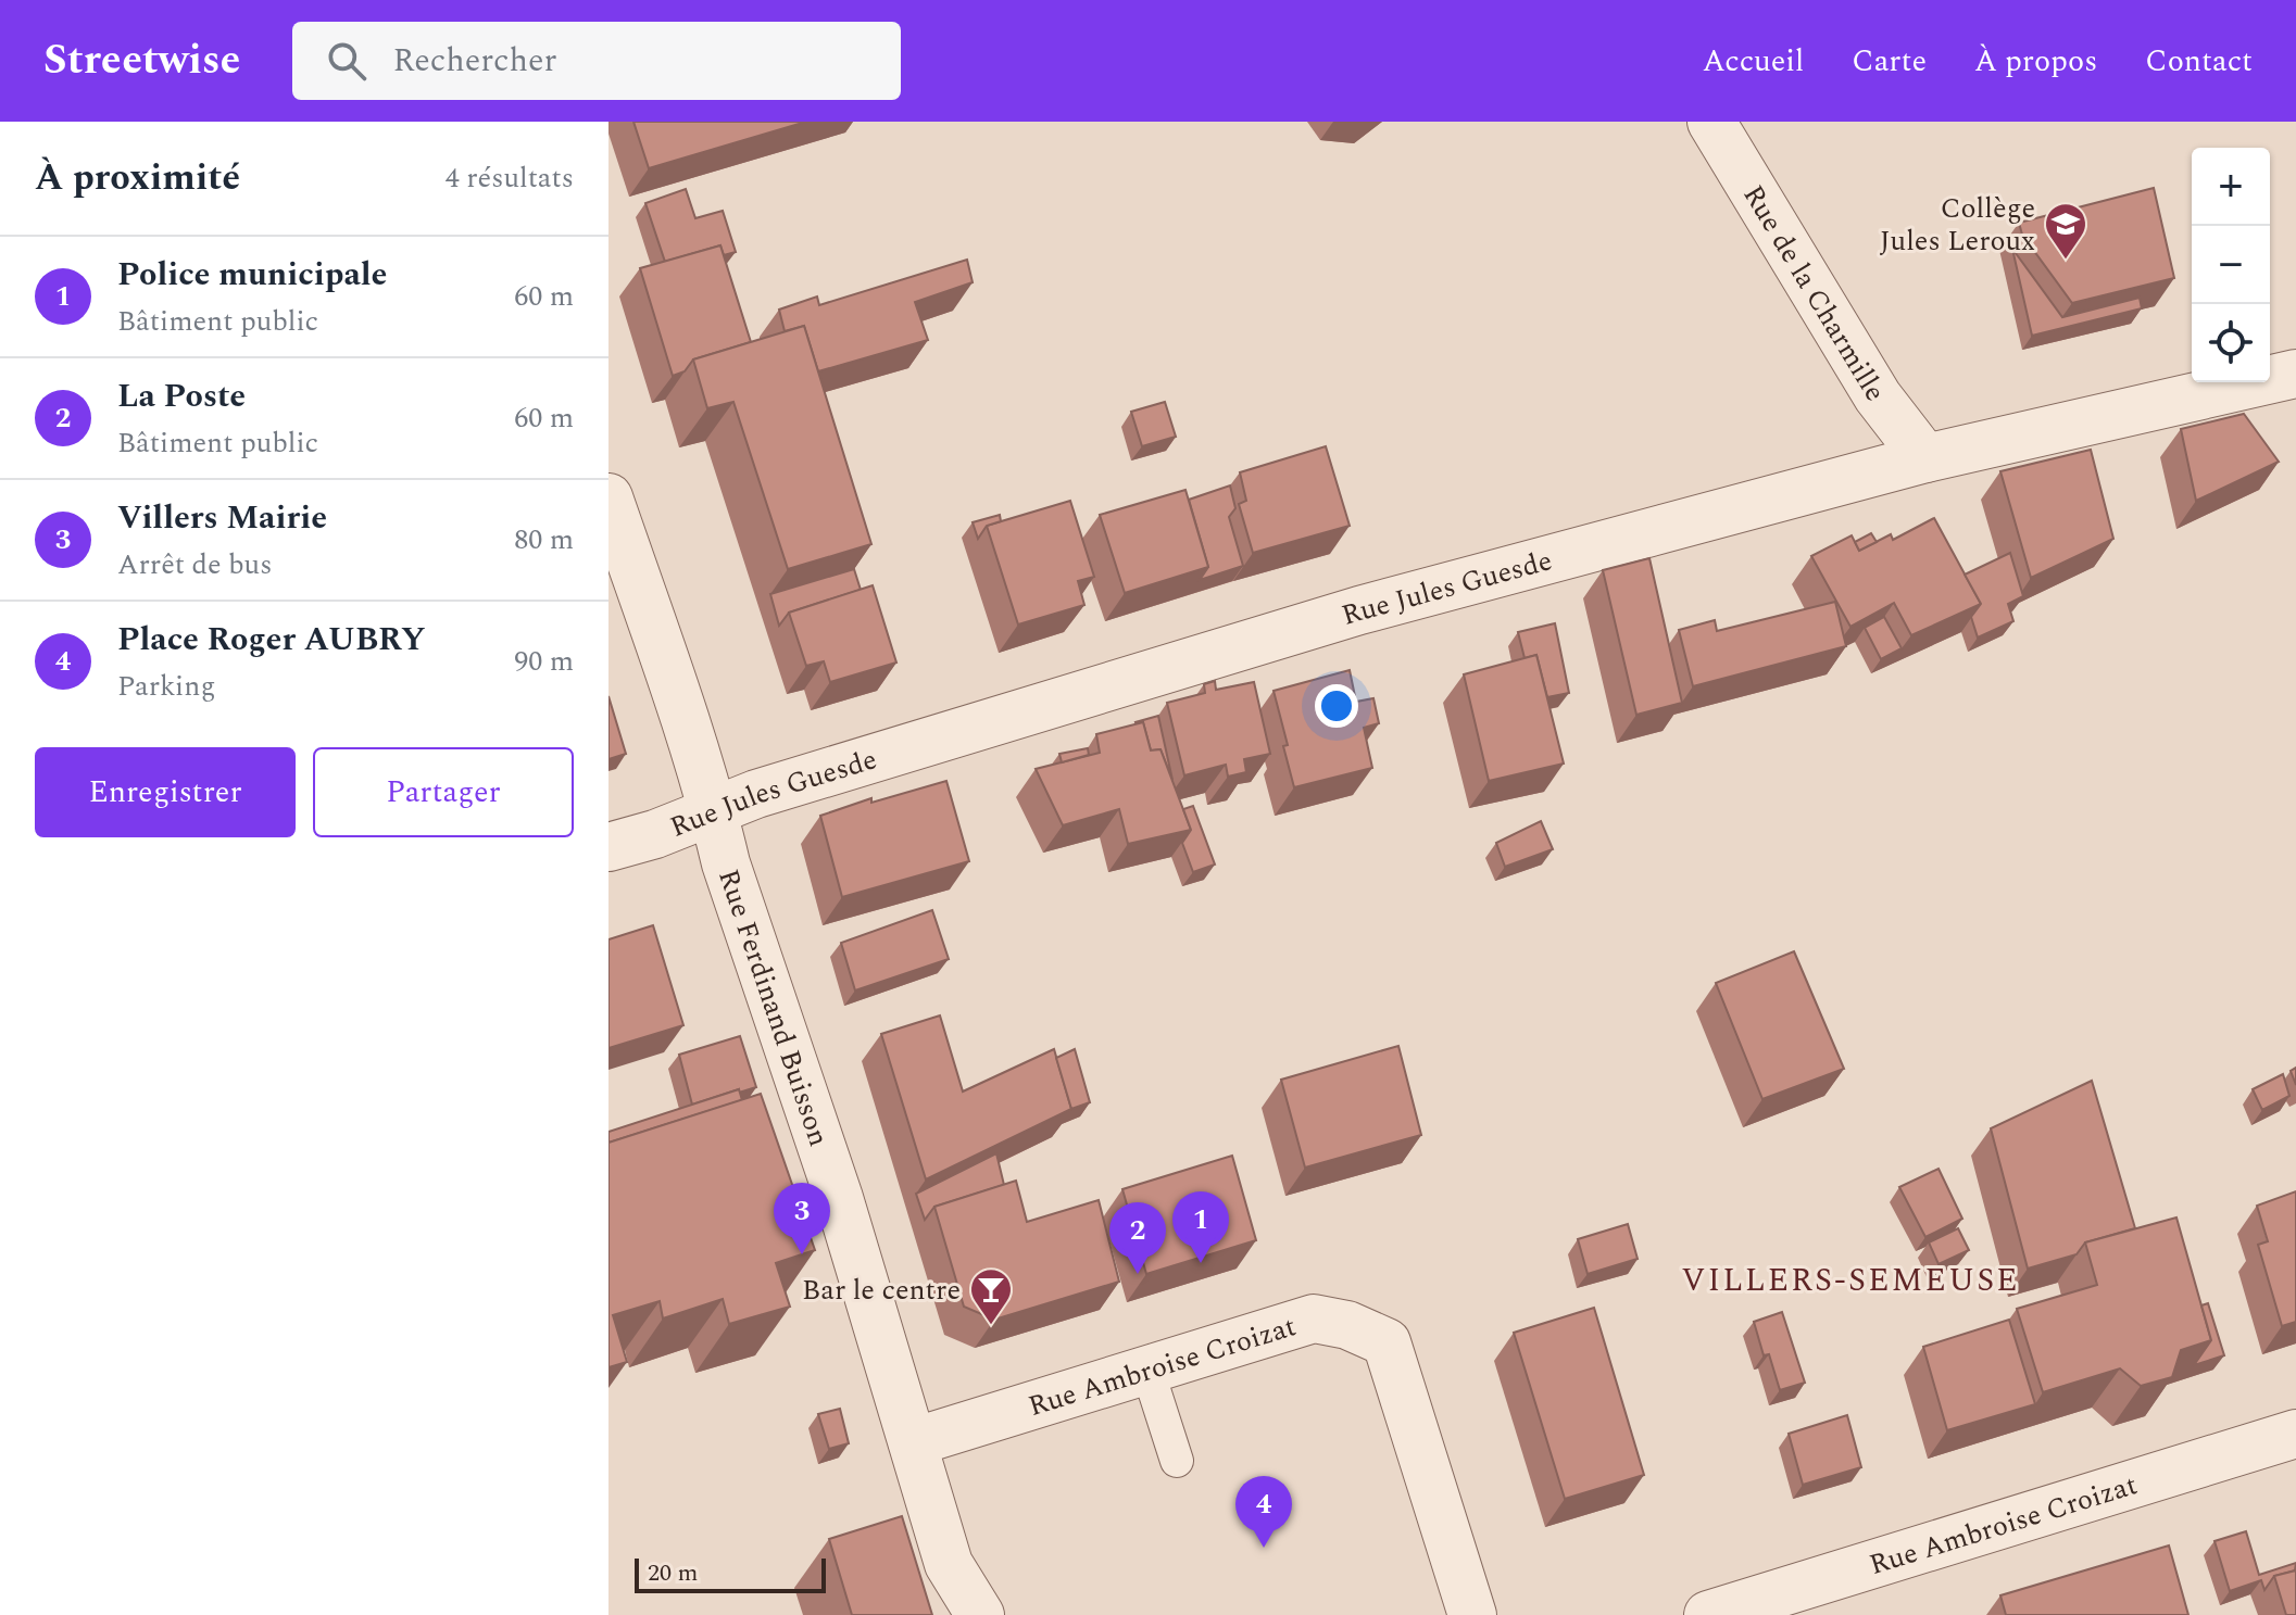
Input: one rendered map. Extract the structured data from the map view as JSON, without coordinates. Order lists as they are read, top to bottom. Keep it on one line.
{"streets":{"street":["Rue de la Charmille","Rue Jules Guesde","Rue Ferdinand Buisson","Rue Ambroise Croizat"]},"crossings":[["Rue de la Charmille","Rue Jules Guesde"],["Rue Jules Guesde","Rue Ferdinand Buisson"],["Rue Ferdinand Buisson","Rue Ambroise Croizat"]],"districts":["VILLERS-SEMEUSE"],"places":{"school or university":["Collège Jules Leroux"],"bar":["Bar le centre"]},"scale_bar":"20 m","page":{"header":"Streetwise","search":"Rechercher","nav":["Accueil","Carte","À propos","Contact"],"heading":["À proximité","4 résultats"],"map_buttons":["+","−"],"list":[{"mark":"1","name":"Police municipale","note":"Bâtiment public","value":"60 m"},{"mark":"2","name":"La Poste","note":"Bâtiment public","value":"60 m"},{"mark":"3","name":"Villers Mairie","note":"Arrêt de bus","value":"80 m"},{"mark":"4","name":"Place Roger AUBRY","note":"Parking","value":"90 m"}],"buttons":["Enregistrer","Partager"],"pins":["3","1","2","4"],"scale":"20 m"}}
